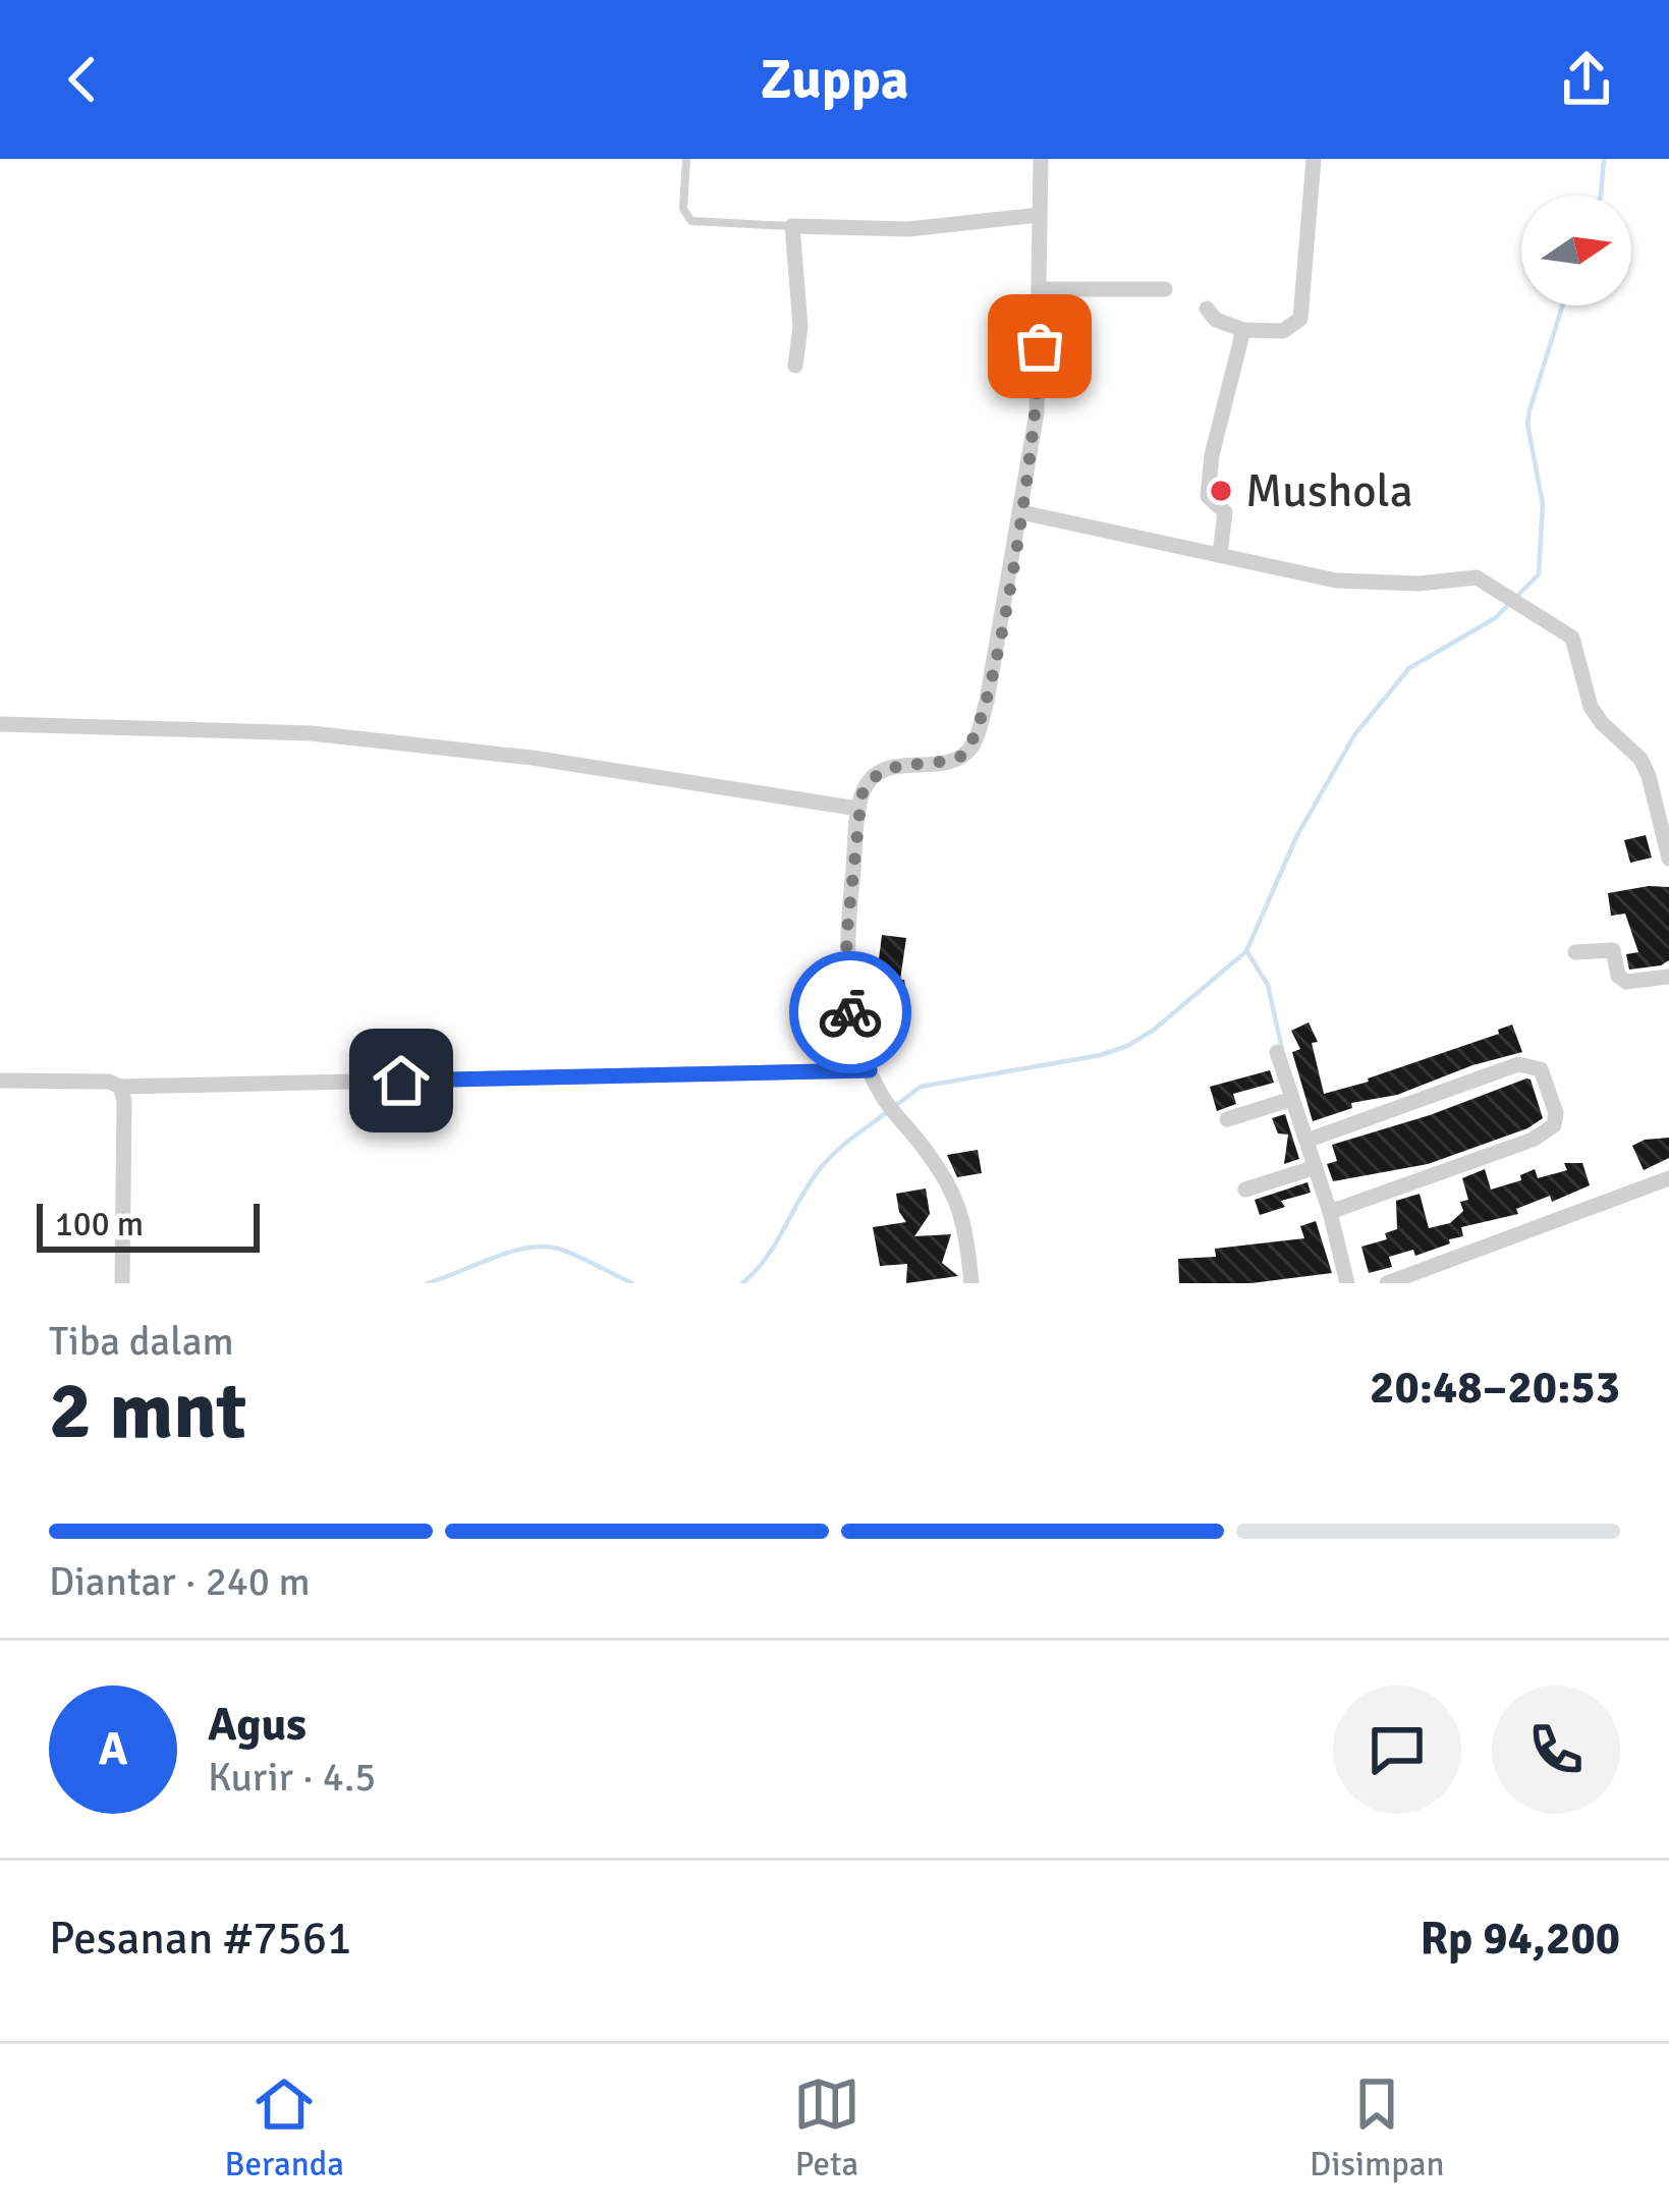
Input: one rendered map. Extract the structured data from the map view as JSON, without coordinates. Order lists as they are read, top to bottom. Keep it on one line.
{"places":["Mushola"],"scale_bar":"100 m","north":"right","page":{"header":"Zuppa","scale":"100 m","heading":["2 mnt","Tiba dalam","20:48–20:53"],"panel":["Agus","Kurir · 4.5","Pesanan #7561","Rp 94,200"],"bar":"Diantar · 240 m","round":"A","tabs":["Beranda","Peta","Disimpan"]}}
